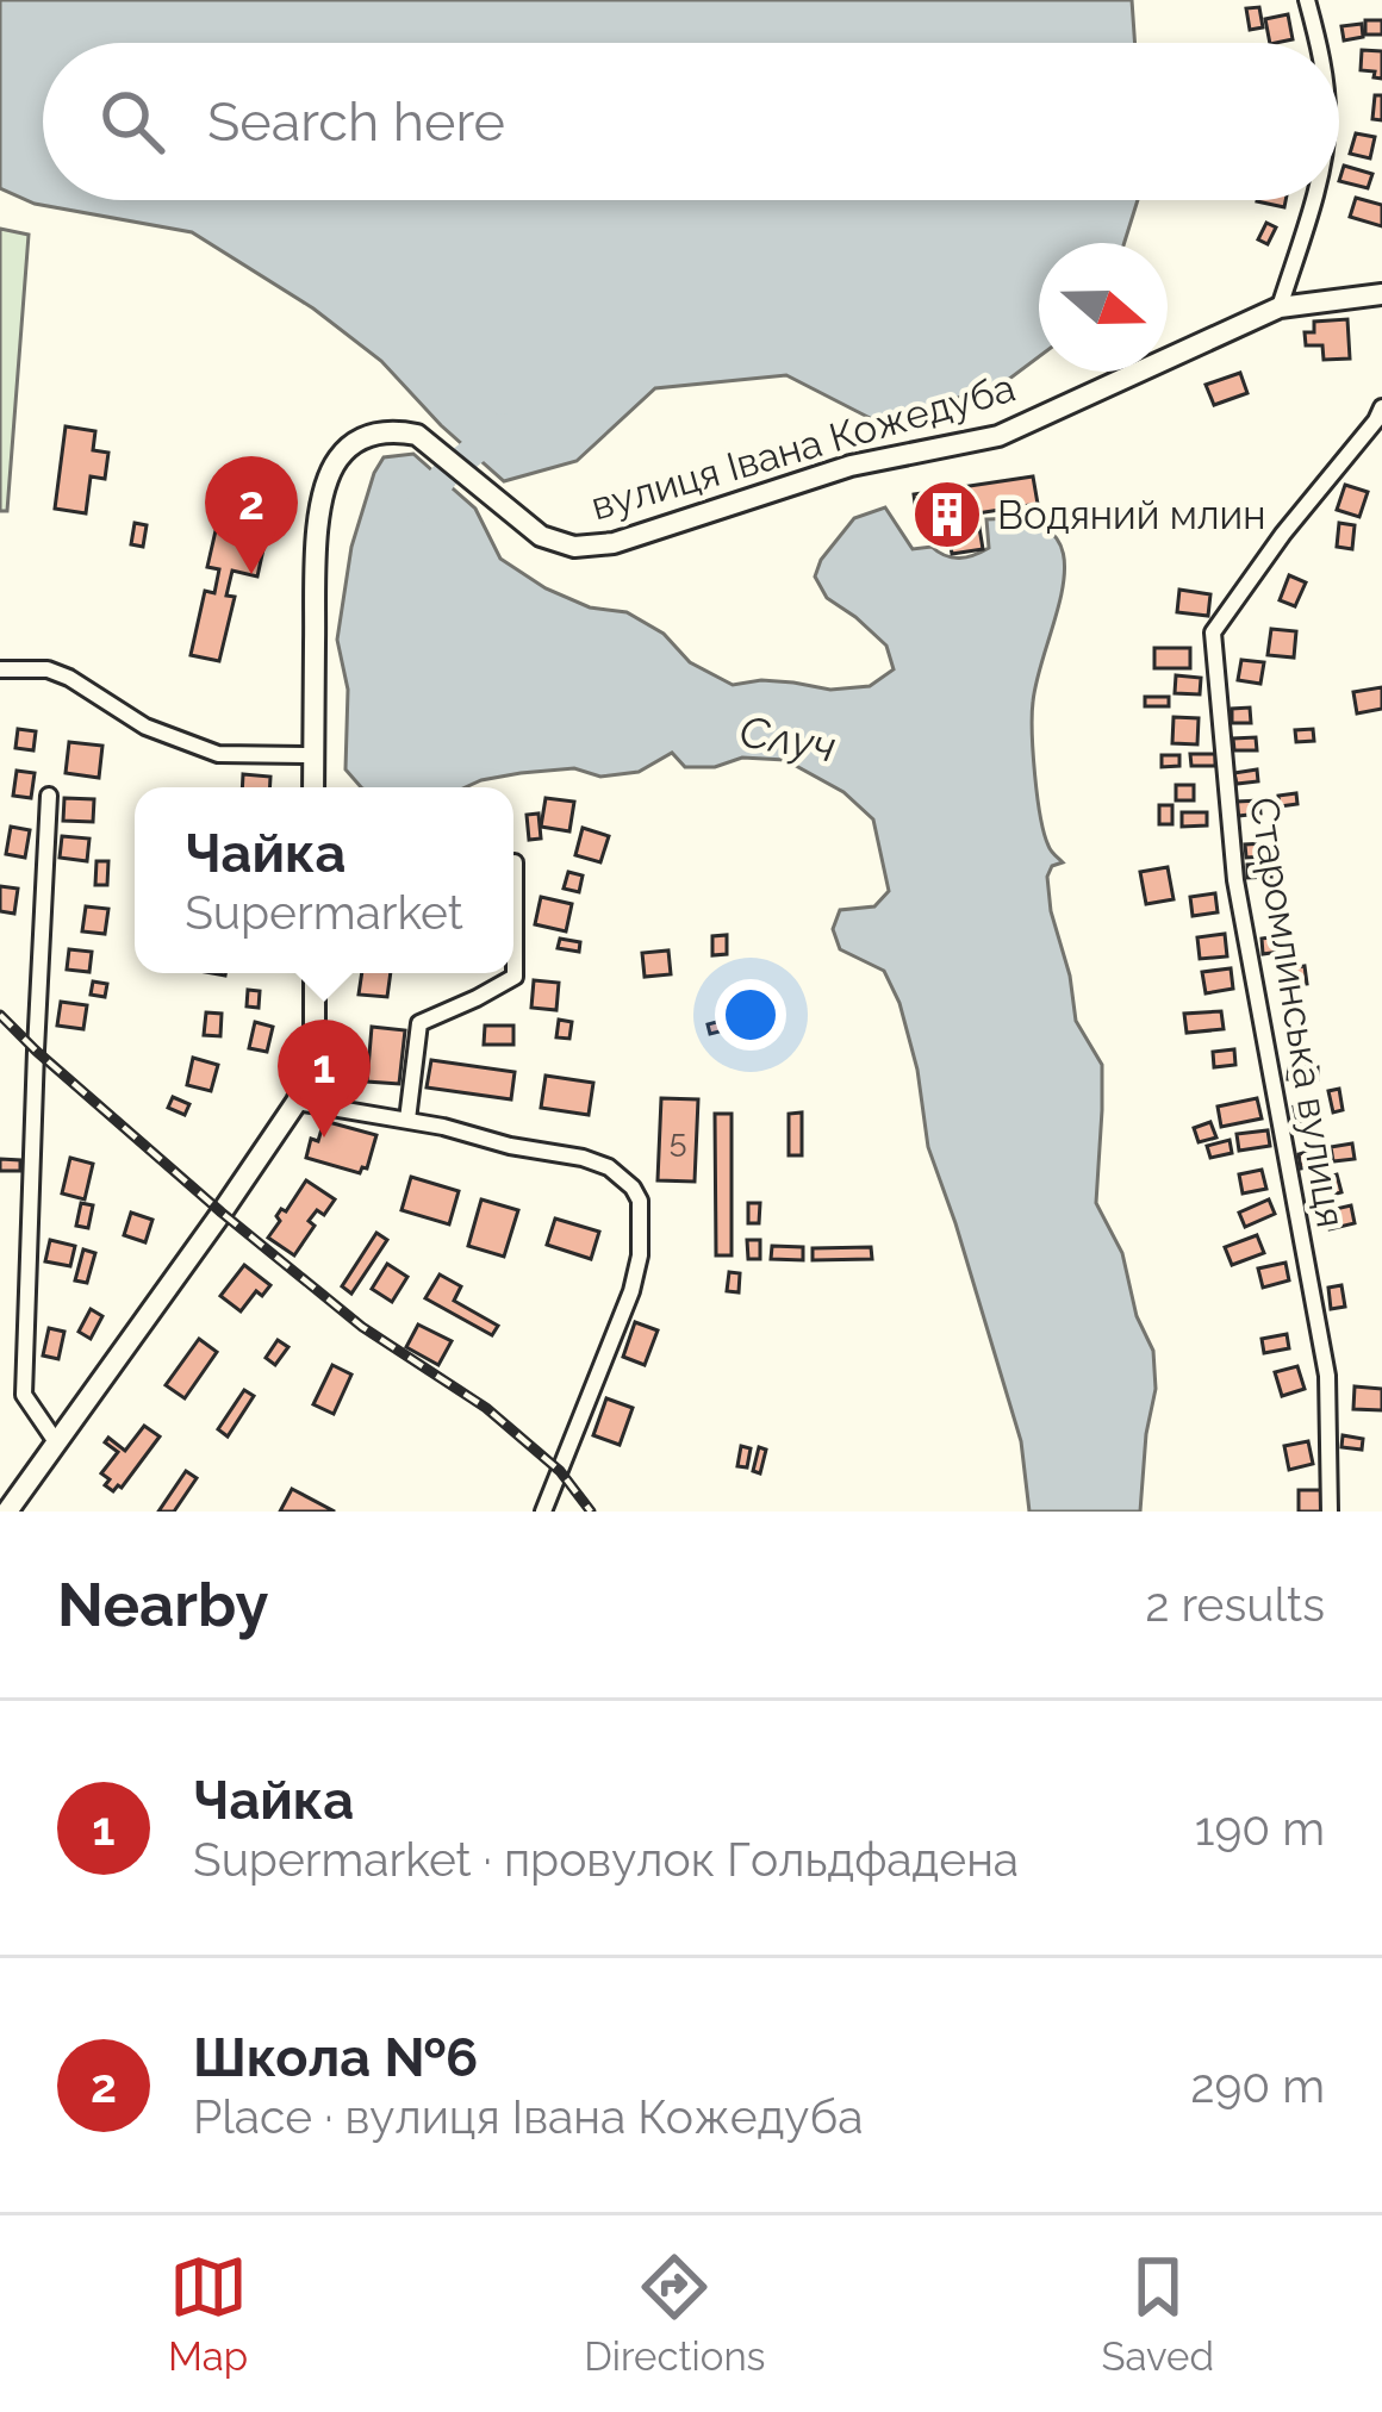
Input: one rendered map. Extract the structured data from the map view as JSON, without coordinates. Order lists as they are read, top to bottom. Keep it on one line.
{"streets":{"main road":["вулиця Івана Кожедуба"],"street":["Старомлинська вулиця"]},"water":["Случ"],"places":{"building":["Водяний млин"]},"house_numbers":["5"],"north":"right","page":{"search":"Search here","pins":["2","1"],"popup":["Чайка","Supermarket"],"heading":["Nearby","2 results"],"list":[{"mark":"1","name":"Чайка","note":"Supermarket · провулок Гольдфадена","value":"190 m"},{"mark":"2","name":"Школа №6","note":"Place · вулиця Івана Кожедуба","value":"290 m"}],"nav":["Map","Directions","Saved"]}}
